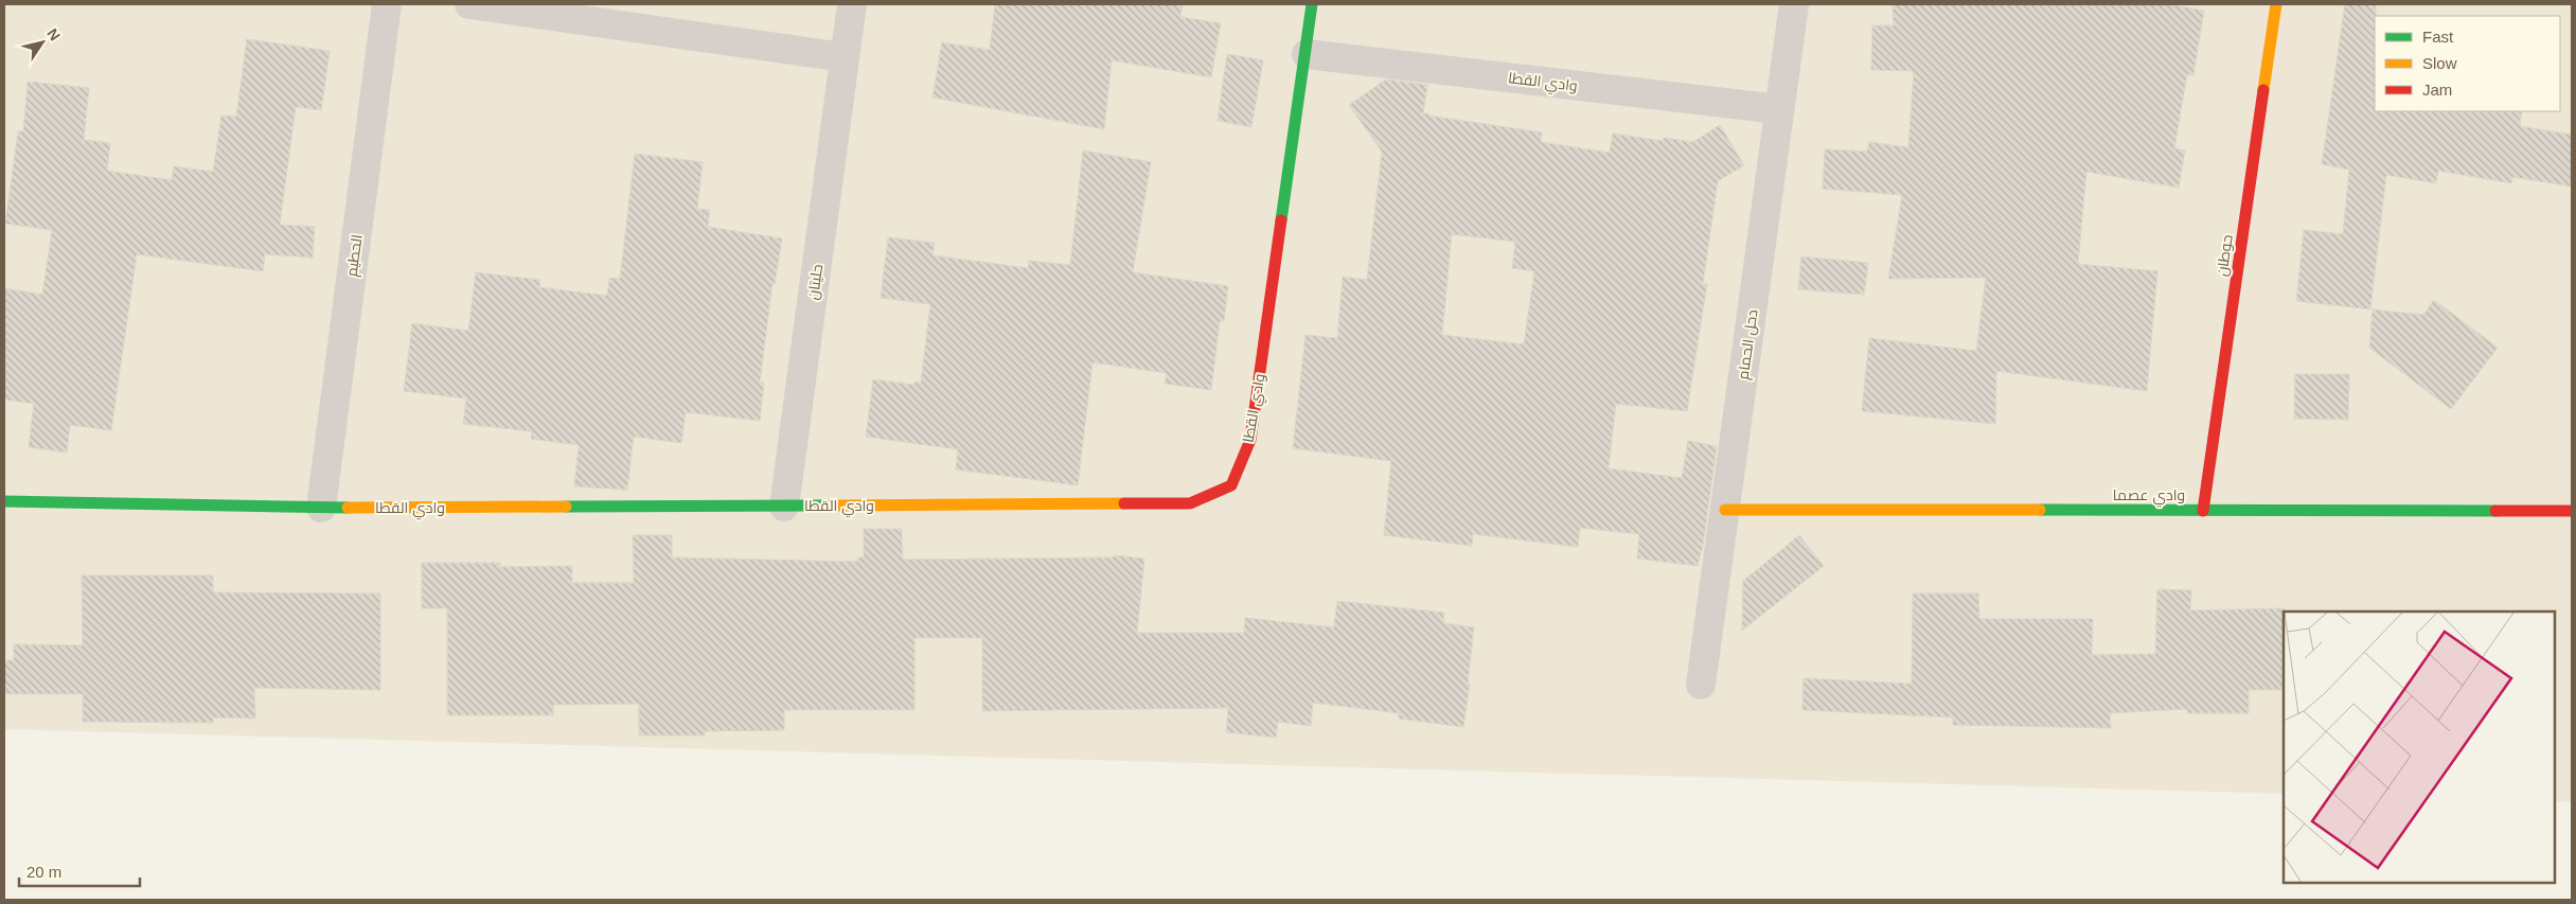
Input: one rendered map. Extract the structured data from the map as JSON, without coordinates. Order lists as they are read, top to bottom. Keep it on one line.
{"streets":{"street":["وادي القطا","الحطيم","حوطان","حليتان","دحل الحمام","وادي عصما"]},"crossings":[["وادي القطا","الحطيم"],["وادي القطا","حليتان"],["وادي القطا","دحل الحمام"],["حوطان","وادي عصما"],["دحل الحمام","وادي عصما"]],"legend":["Fast","Slow","Jam"],"scale_bar":"20 m","north":"top right"}
